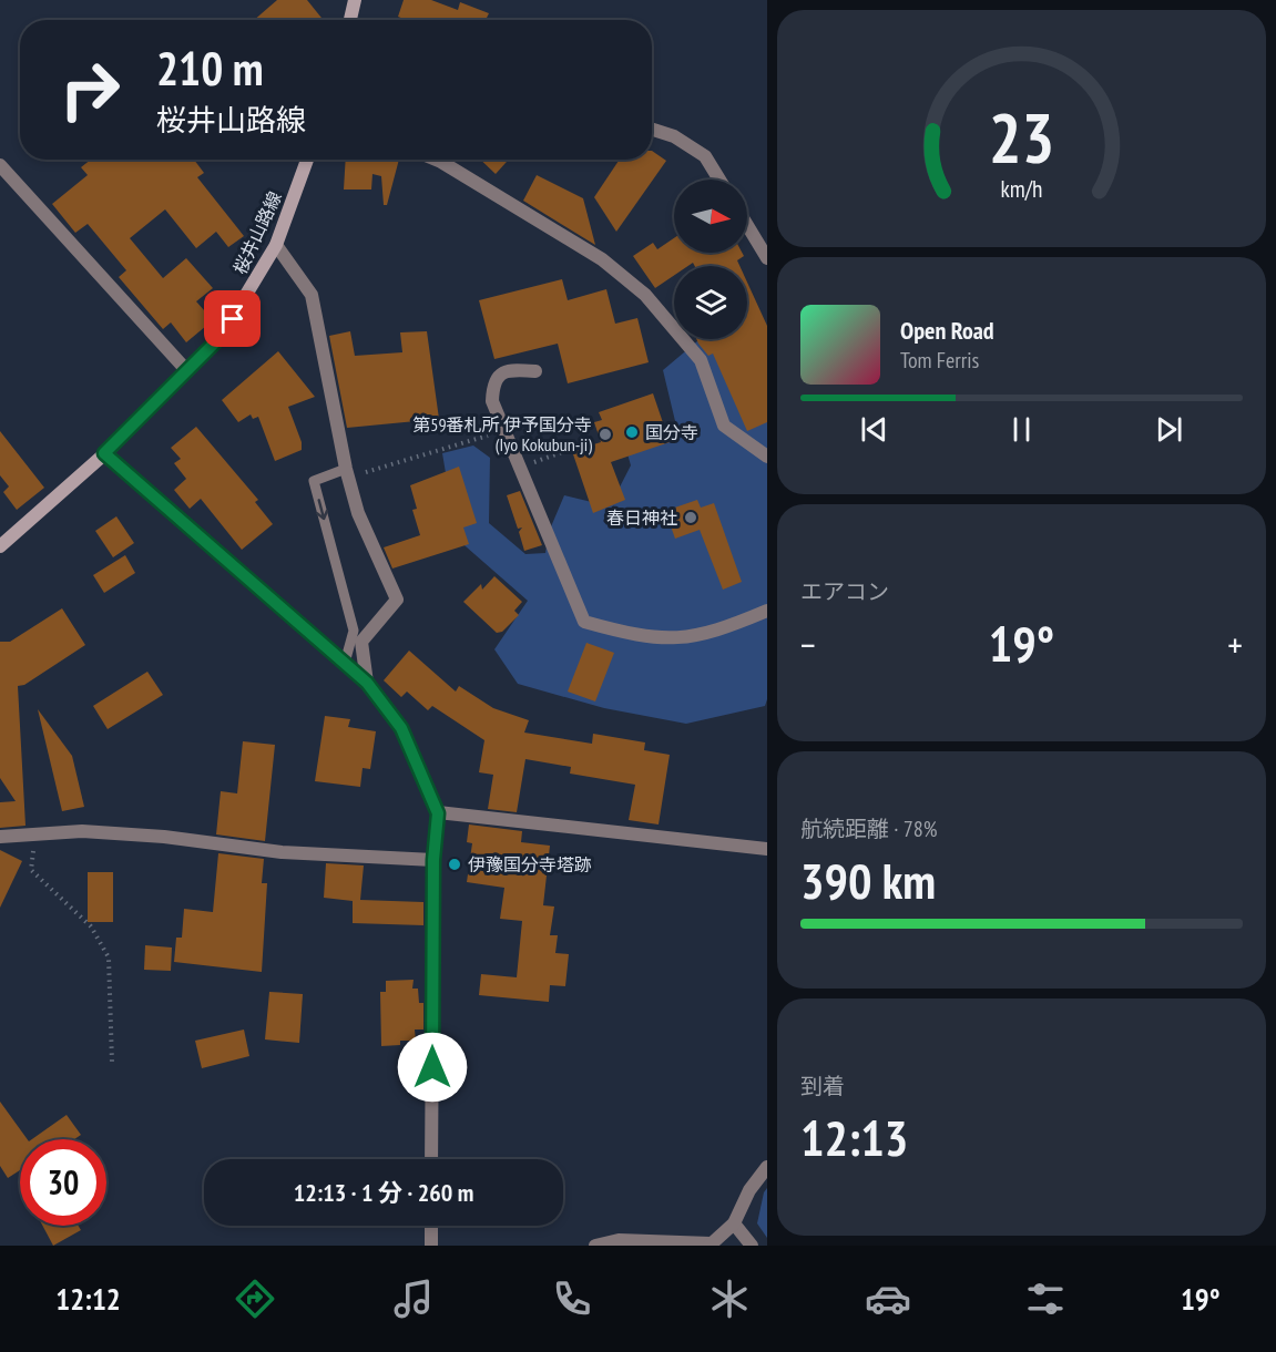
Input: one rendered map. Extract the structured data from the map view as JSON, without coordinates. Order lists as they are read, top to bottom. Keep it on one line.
{"streets":{"main road":["桜井山路線"]},"places":["国分寺","第59番札所 伊予国分寺 (Iyo Kokubun-ji)","春日神社","伊豫国分寺塔跡"],"north":"right","page":{"turn":["210 m","桜井山路線"],"song":["Open Road","Tom Ferris"],"tile":["エアコン",["航続距離 · 78%","390 km"],["到着","12:13"]],"heat":["−","19°","+"],"limit":"30","trip":"12:13 · 1 分 · 260 m","tabs":["12:12","19°"],"gauge":["23","km/h"]}}
